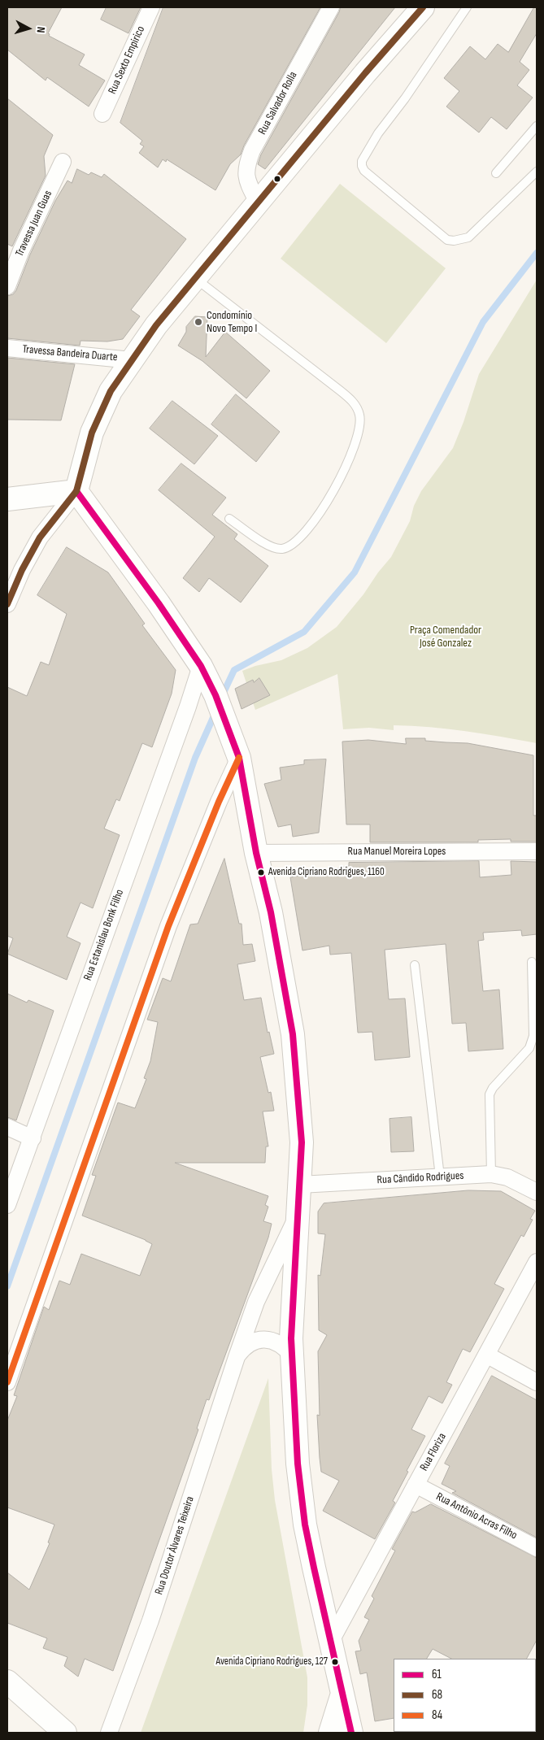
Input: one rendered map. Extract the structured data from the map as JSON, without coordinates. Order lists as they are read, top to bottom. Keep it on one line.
{"streets":{"street":["Rua Sexto Empirico","Rua Salvador Rolla","Travessa Juan Guas","Travessa Bandeira Duarte","Rua Manuel Moreira Lopes","Rua Estanislau Bonk Filho","Rua Cândido Rodrigues","Rua Floriza","Rua Antônio Acras Filho","Rua Doutor Àlvares Teixeira"]},"crossings":[["Rua Floriza","Rua Antônio Acras Filho"]],"parks":["Praça Comendador José Gonzalez"],"places":["Condomínio Novo Tempo I","Avenida Cipriano Rodrigues, 1160","Avenida Cipriano Rodrigues, 127"],"lines":["transit line 68","transit line 61","transit line 84"],"legend":["61","68","84"],"north":"right"}
